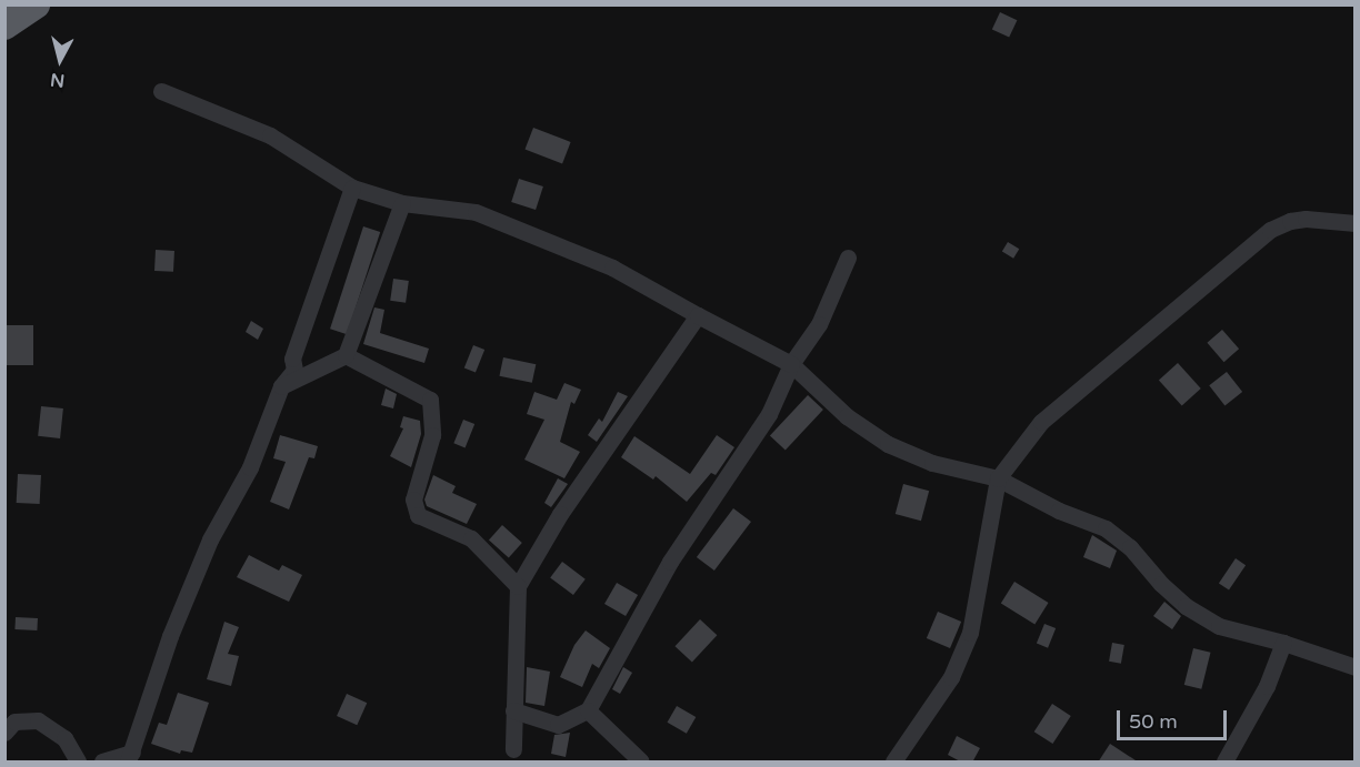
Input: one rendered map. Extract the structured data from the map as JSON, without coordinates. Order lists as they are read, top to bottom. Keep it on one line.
{"scale_bar":"50 m","north":"bottom"}
